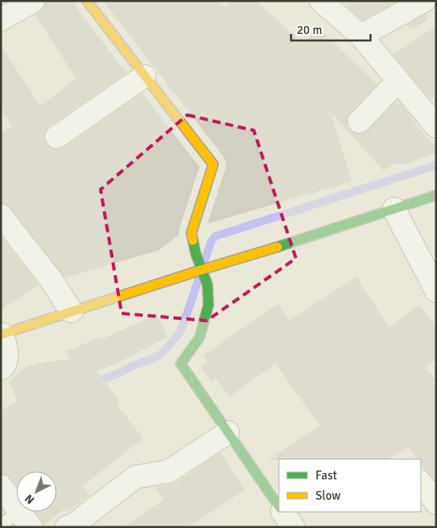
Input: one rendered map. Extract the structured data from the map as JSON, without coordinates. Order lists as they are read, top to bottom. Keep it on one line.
{"legend":["Fast","Slow"],"scale_bar":"20 m","north":"bottom left"}
